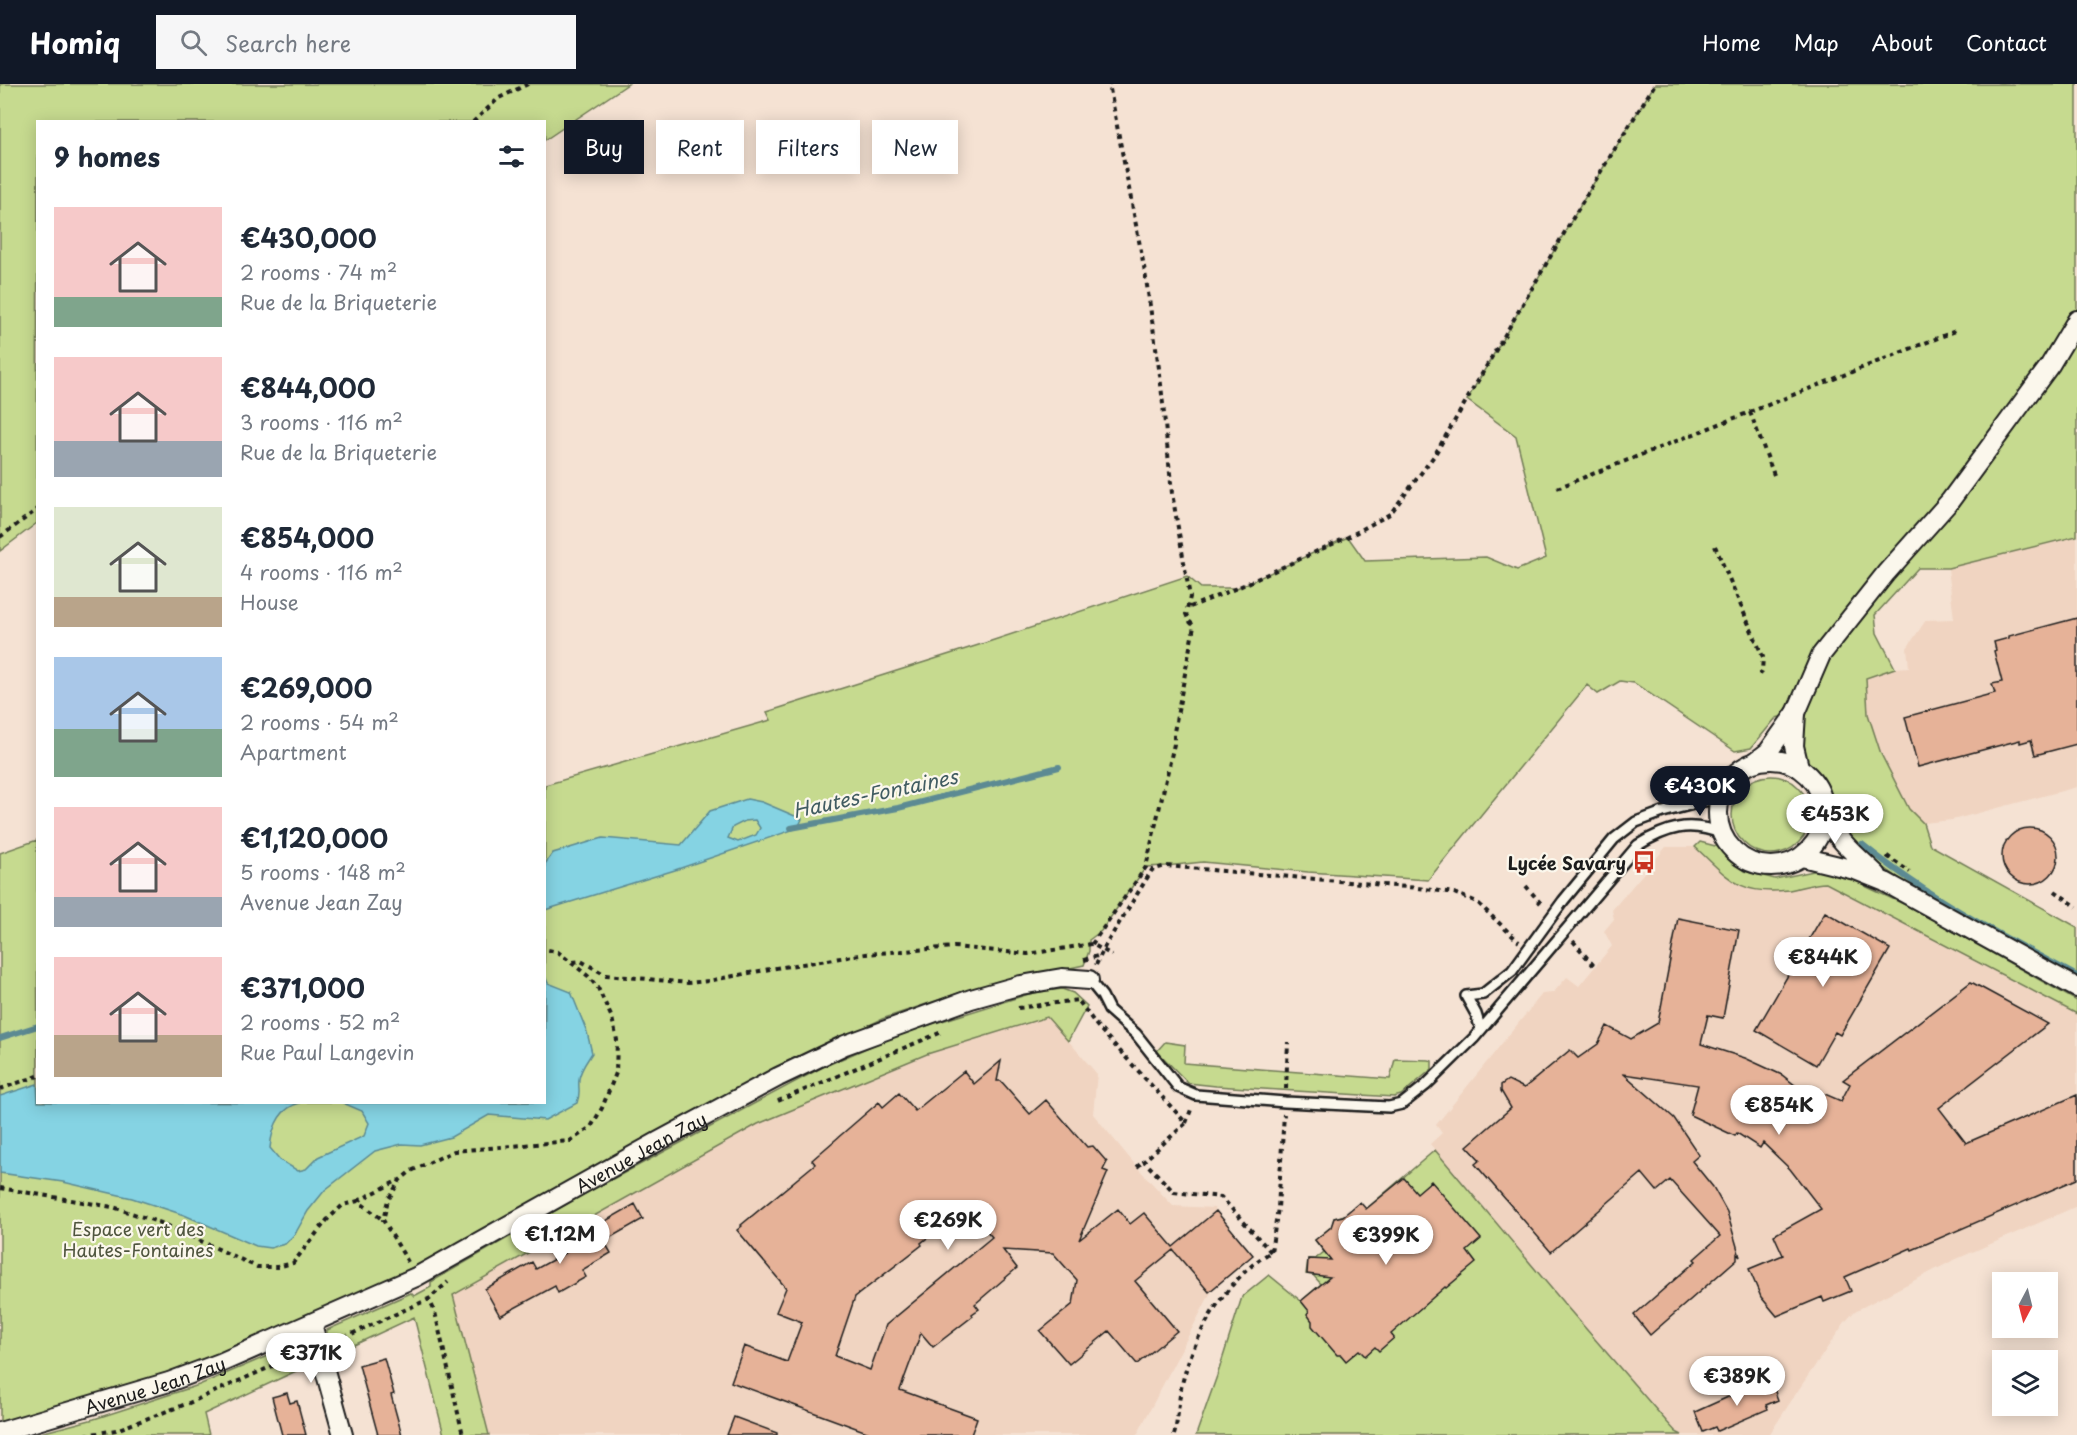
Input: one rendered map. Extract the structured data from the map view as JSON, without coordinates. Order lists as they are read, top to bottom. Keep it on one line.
{"streets":{"street":["Avenue Jean Zay"]},"water":["Hautes-Fontaines"],"parks":["Espace vert des Hautes-Fontaines"],"places":{"bus stop":["Lycée Savary"]},"north":"bottom","page":{"header":"Homiq","search":"Search here","nav":["Home","Map","About","Contact"],"chip":["Buy","Rent","Filters","New"],"heading":"9 homes","list":[{"name":"€430,000","note":"2 rooms · 74 m² · Rue de la Briqueterie"},{"name":"€844,000","note":"3 rooms · 116 m² · Rue de la Briqueterie"},{"name":"€854,000","note":"4 rooms · 116 m² · House"},{"name":"€269,000","note":"2 rooms · 54 m² · Apartment"},{"name":"€1,120,000","note":"5 rooms · 148 m² · Avenue Jean Zay"},{"name":"€371,000","note":"2 rooms · 52 m² · Rue Paul Langevin"}],"price":["€430K","€453K","€844K","€854K","€269K","€1.12M","€399K","€371K","€389K"]}}
